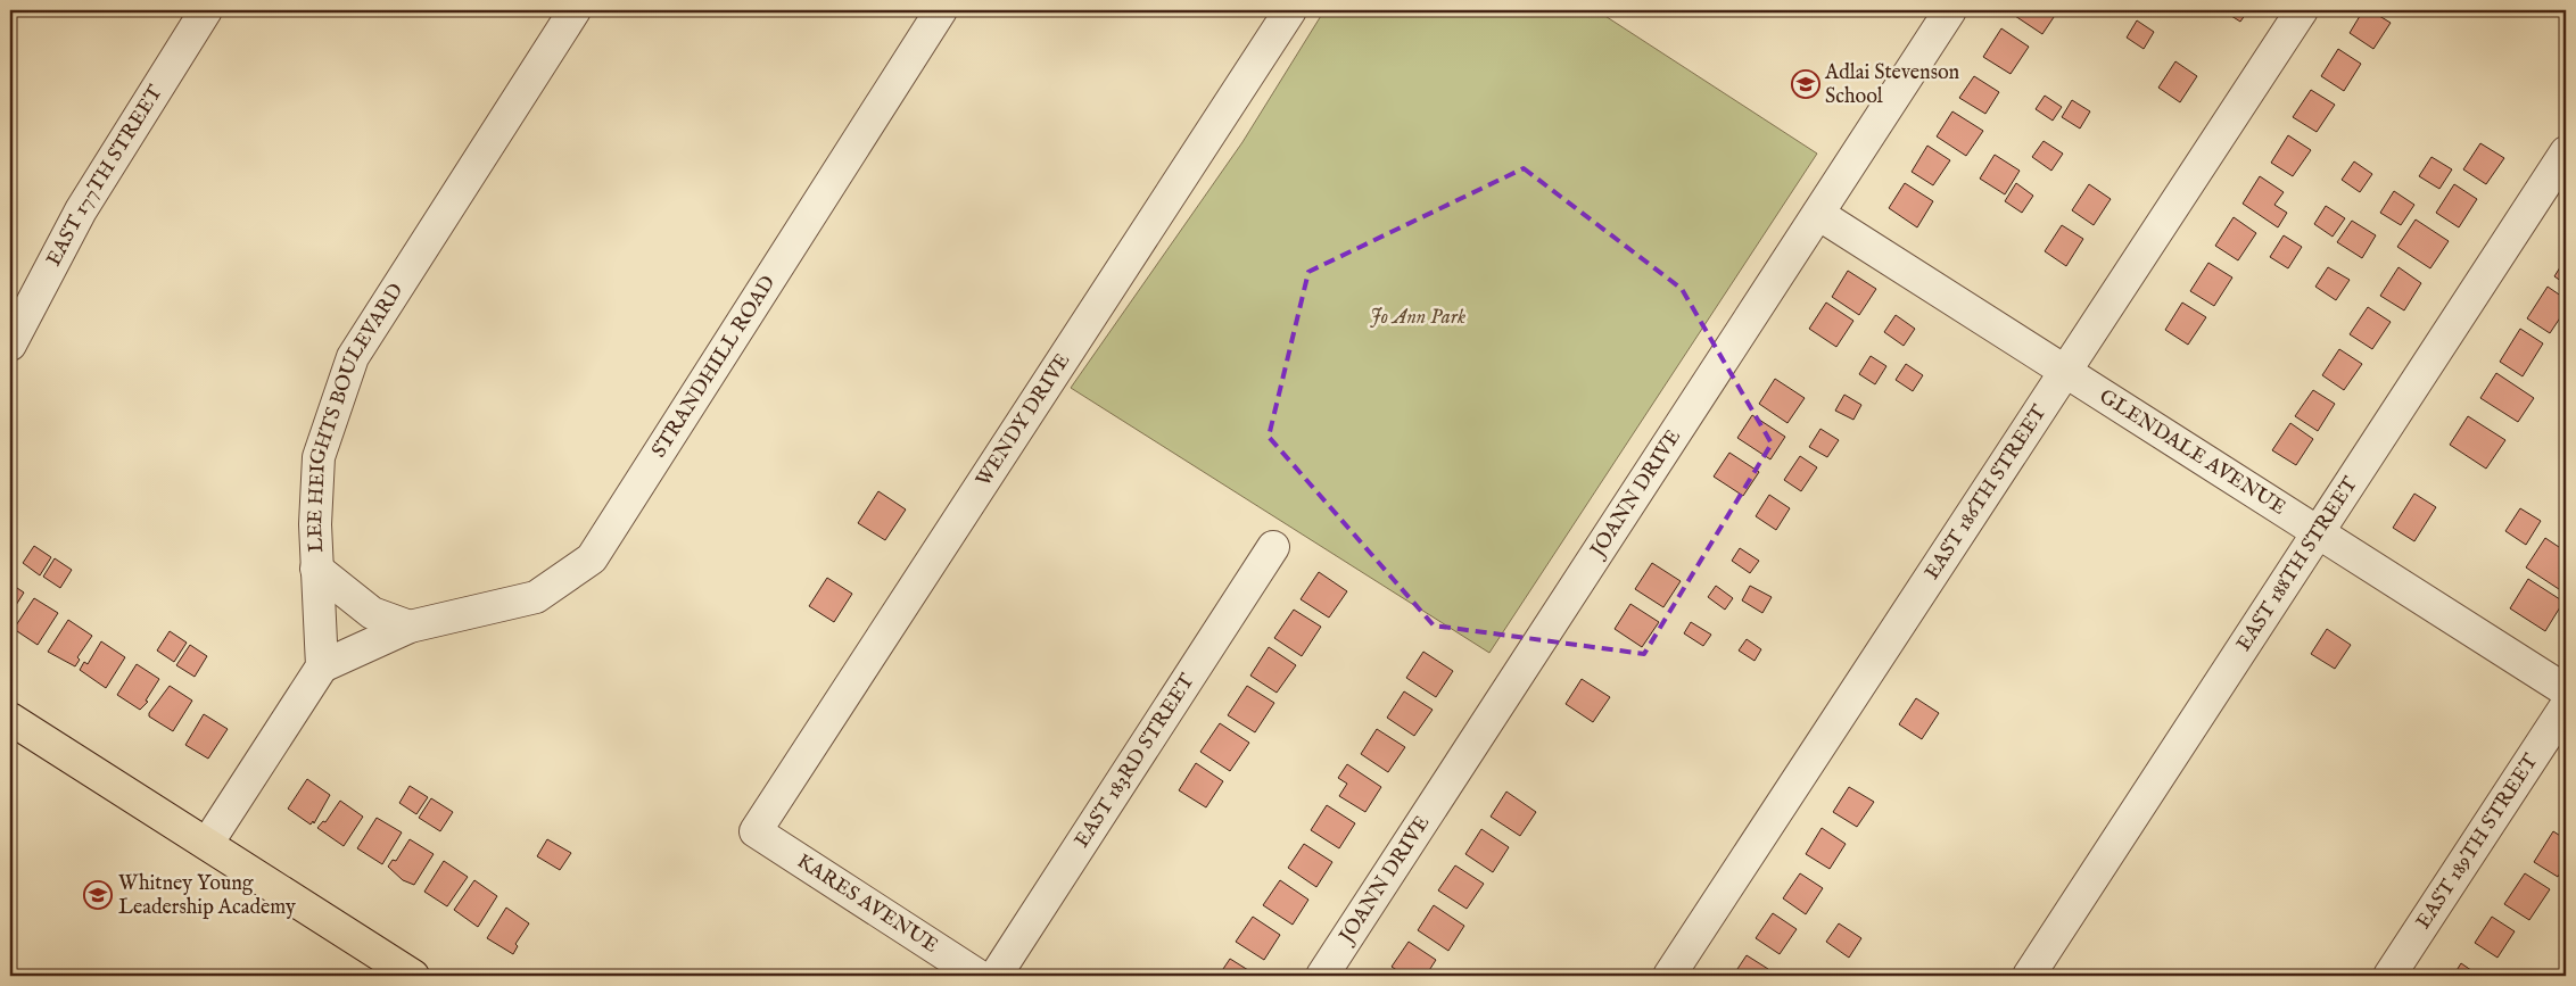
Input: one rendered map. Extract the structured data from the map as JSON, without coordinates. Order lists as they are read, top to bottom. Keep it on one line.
{"streets":{"street":["EAST 177TH STREET","STRANDHILL ROAD","LEE HEIGHTS BOULEVARD","WENDY DRIVE","GLENDALE AVENUE","JOANN DRIVE","EAST 186TH STREET","EAST 188TH STREET","EAST 183RD STREET","EAST 189TH STREET","KARES AVENUE"]},"crossings":[["STRANDHILL ROAD","LEE HEIGHTS BOULEVARD"],["WENDY DRIVE","KARES AVENUE"],["GLENDALE AVENUE","JOANN DRIVE"],["GLENDALE AVENUE","EAST 186TH STREET"],["GLENDALE AVENUE","EAST 188TH STREET"]],"parks":["Jo Ann Park"],"places":{"school or university":["Adlai Stevenson School","Whitney Young Leadership Academy"]}}
